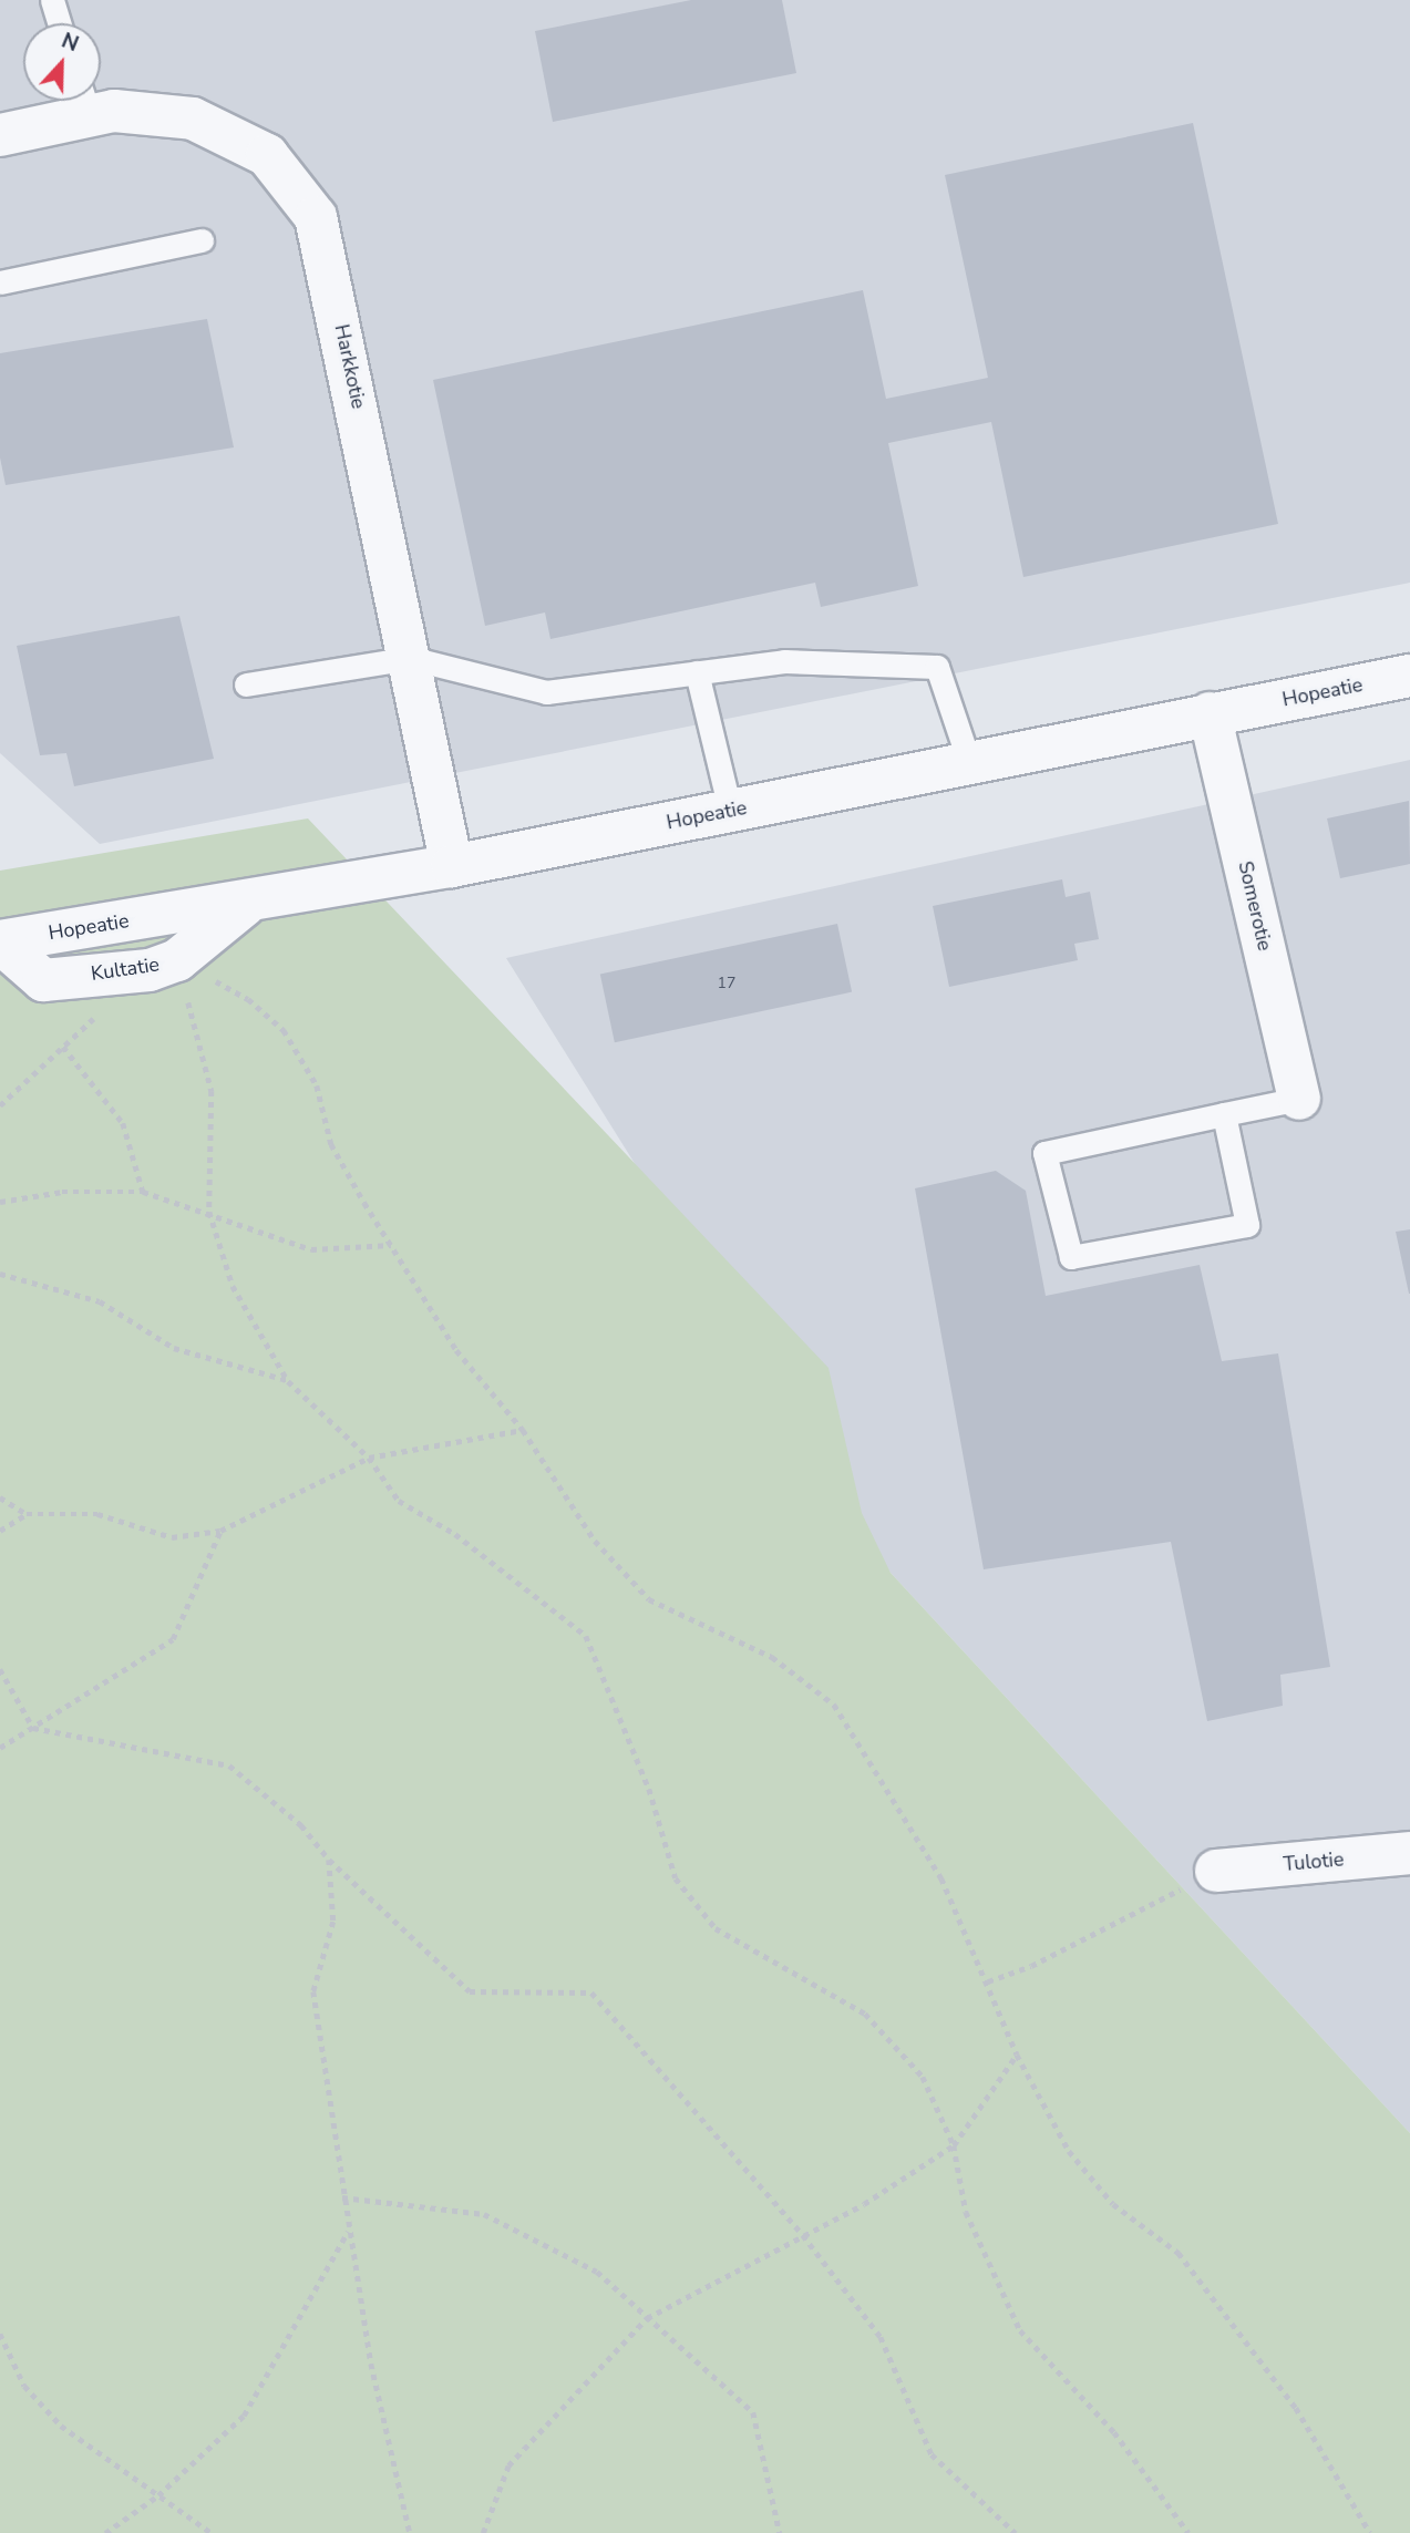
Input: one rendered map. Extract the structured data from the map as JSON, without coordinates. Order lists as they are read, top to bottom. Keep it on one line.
{"streets":{"street":["Harkkotie","Hopeatie","Somerotie","Kultatie","Tulotie"]},"crossings":[["Harkkotie","Hopeatie"],["Hopeatie","Somerotie"],["Hopeatie","Kultatie"]],"house_numbers":["17"],"north":"top"}
